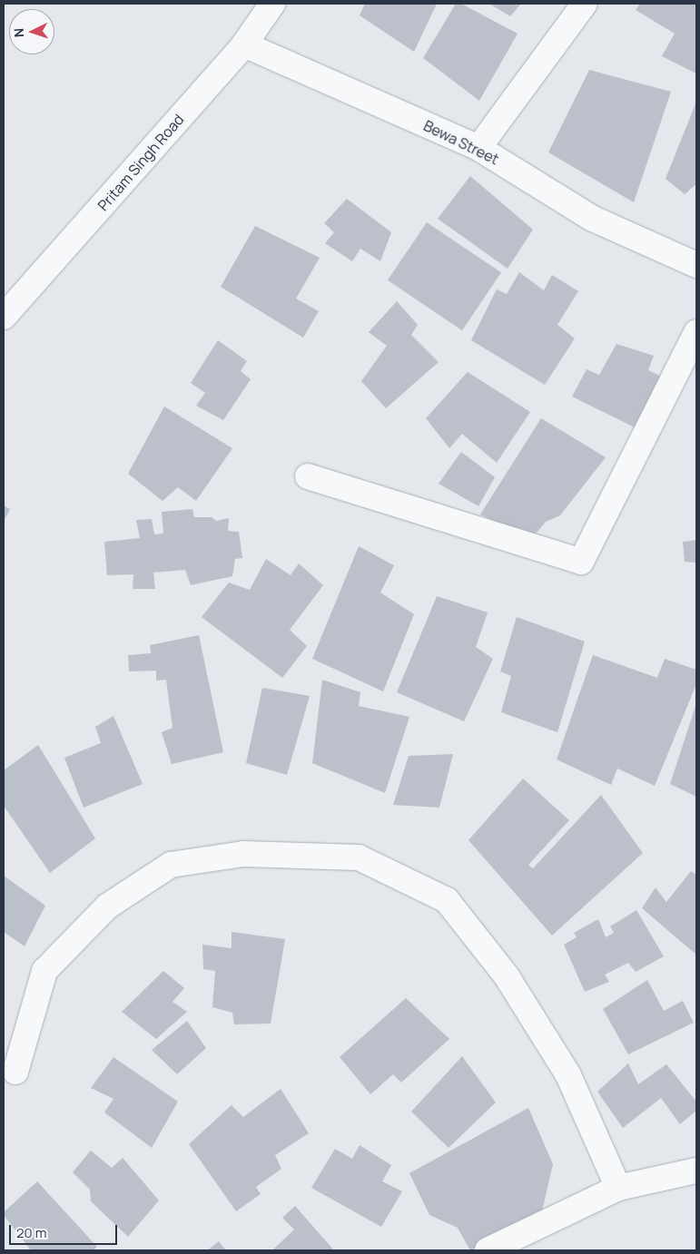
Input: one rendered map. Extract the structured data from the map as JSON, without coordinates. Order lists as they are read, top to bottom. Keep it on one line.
{"streets":{"street":["Bewa Street","Pritam Singh Road"]},"crossings":[["Bewa Street","Pritam Singh Road"]],"scale_bar":"20 m","north":"left"}
